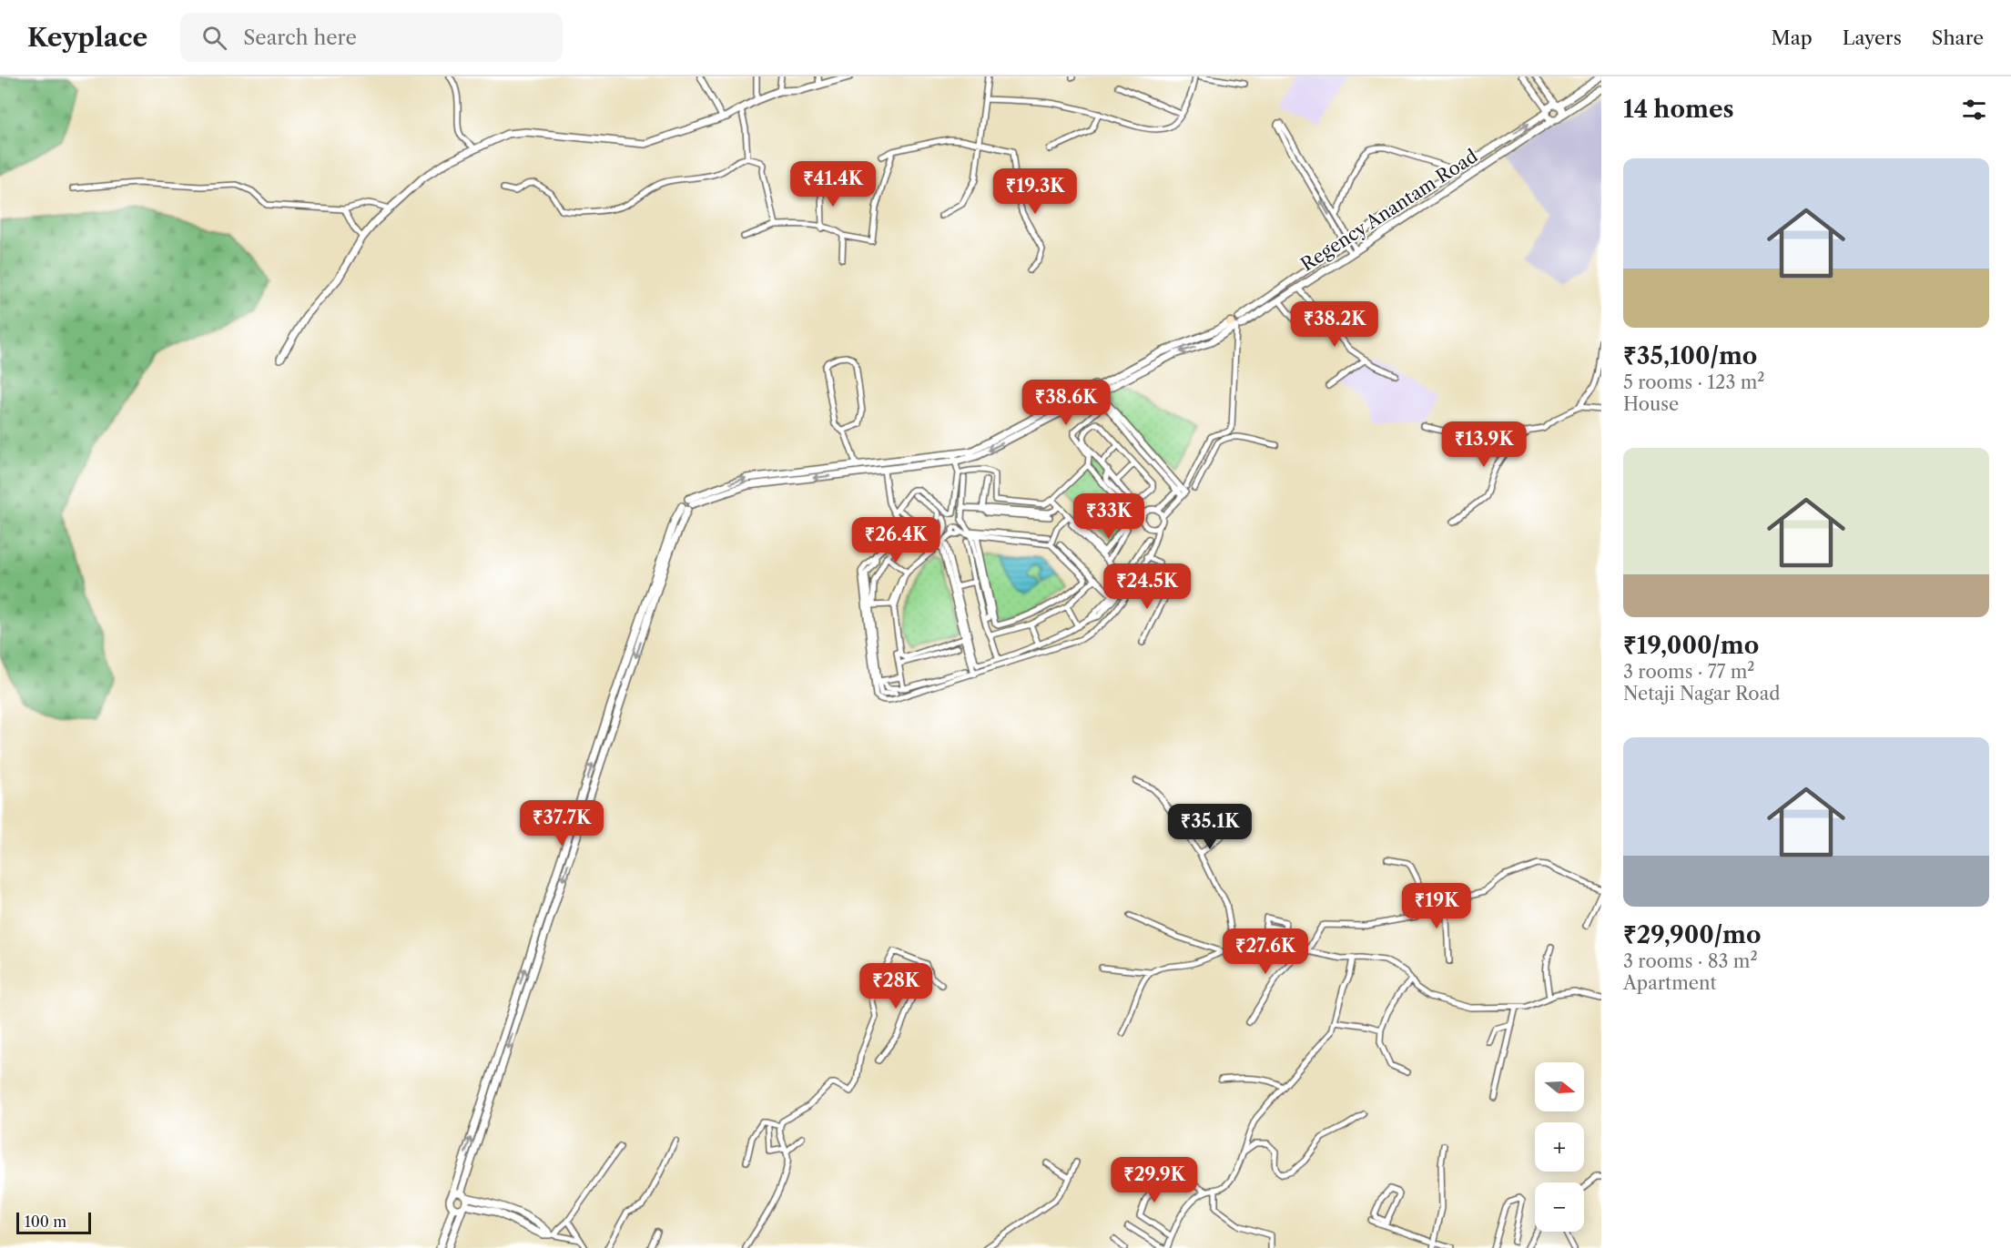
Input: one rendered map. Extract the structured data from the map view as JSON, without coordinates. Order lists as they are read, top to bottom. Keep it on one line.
{"streets":{"street":["Regency Anantam Road"]},"scale_bar":"100 m","north":"right","page":{"header":"Keyplace","search":"Search here","nav":["Map","Layers","Share"],"heading":"14 homes","list":[{"name":"₹35,100/mo","note":"5 rooms · 123 m² · House"},{"name":"₹19,000/mo","note":"3 rooms · 77 m² · Netaji Nagar Road"},{"name":"₹29,900/mo","note":"3 rooms · 83 m² · Apartment"}],"price":["₹41.4K","₹19.3K","₹38.2K","₹38.6K","₹13.9K","₹33K","₹26.4K","₹24.5K","₹37.7K","₹35.1K","₹19K","₹27.6K","₹28K","₹29.9K"],"map_buttons":["+","−"],"scale":"100 m"}}
